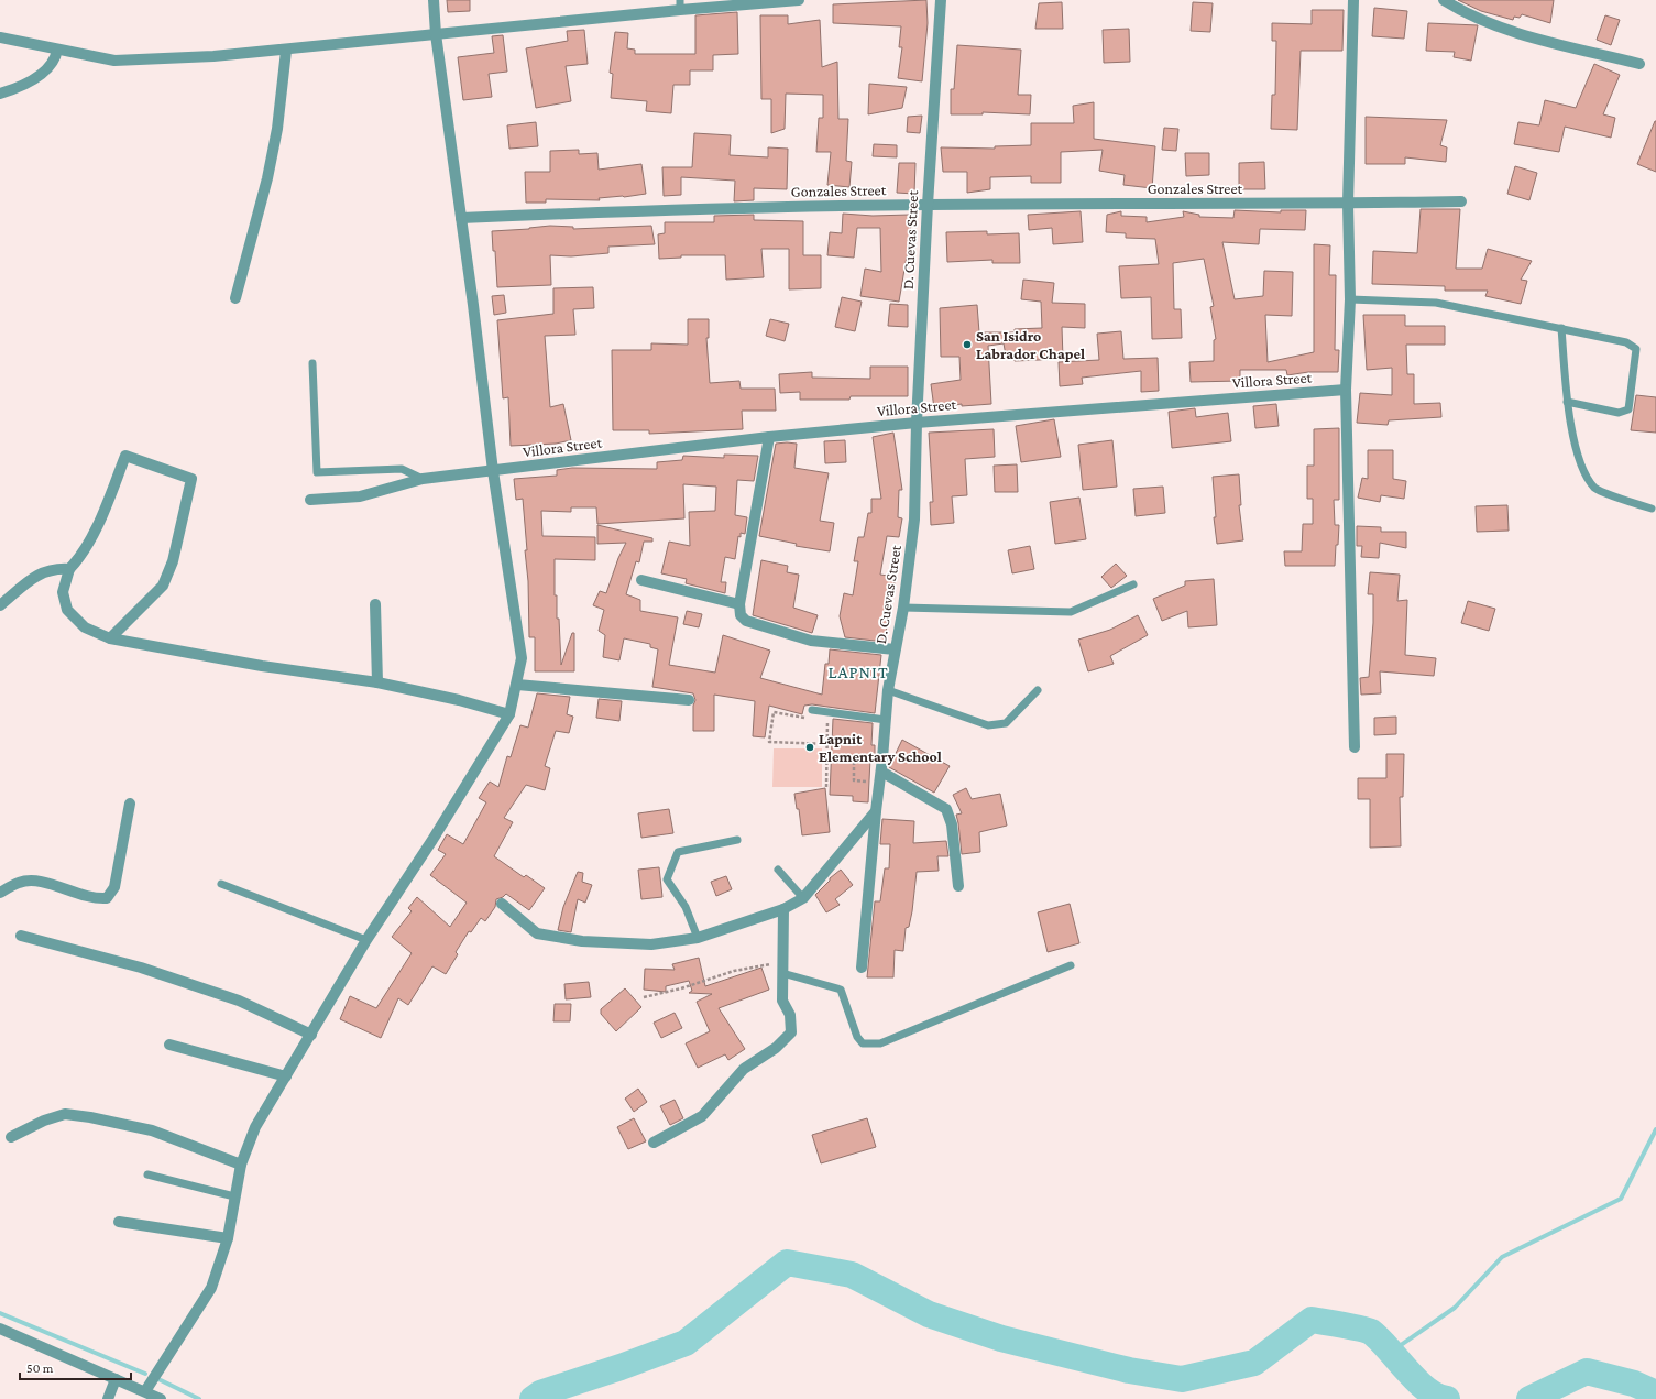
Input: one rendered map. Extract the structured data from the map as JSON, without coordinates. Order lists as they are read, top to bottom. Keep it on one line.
{"streets":{"street":["Gonzales Street","D. Cuevas Street","Villora Street"]},"crossings":[["Gonzales Street","D. Cuevas Street"],["D. Cuevas Street","Villora Street"]],"districts":["LAPNIT"],"places":["San Isidro Labrador Chapel","Lapnit Elementary School"],"scale_bar":"50 m"}
